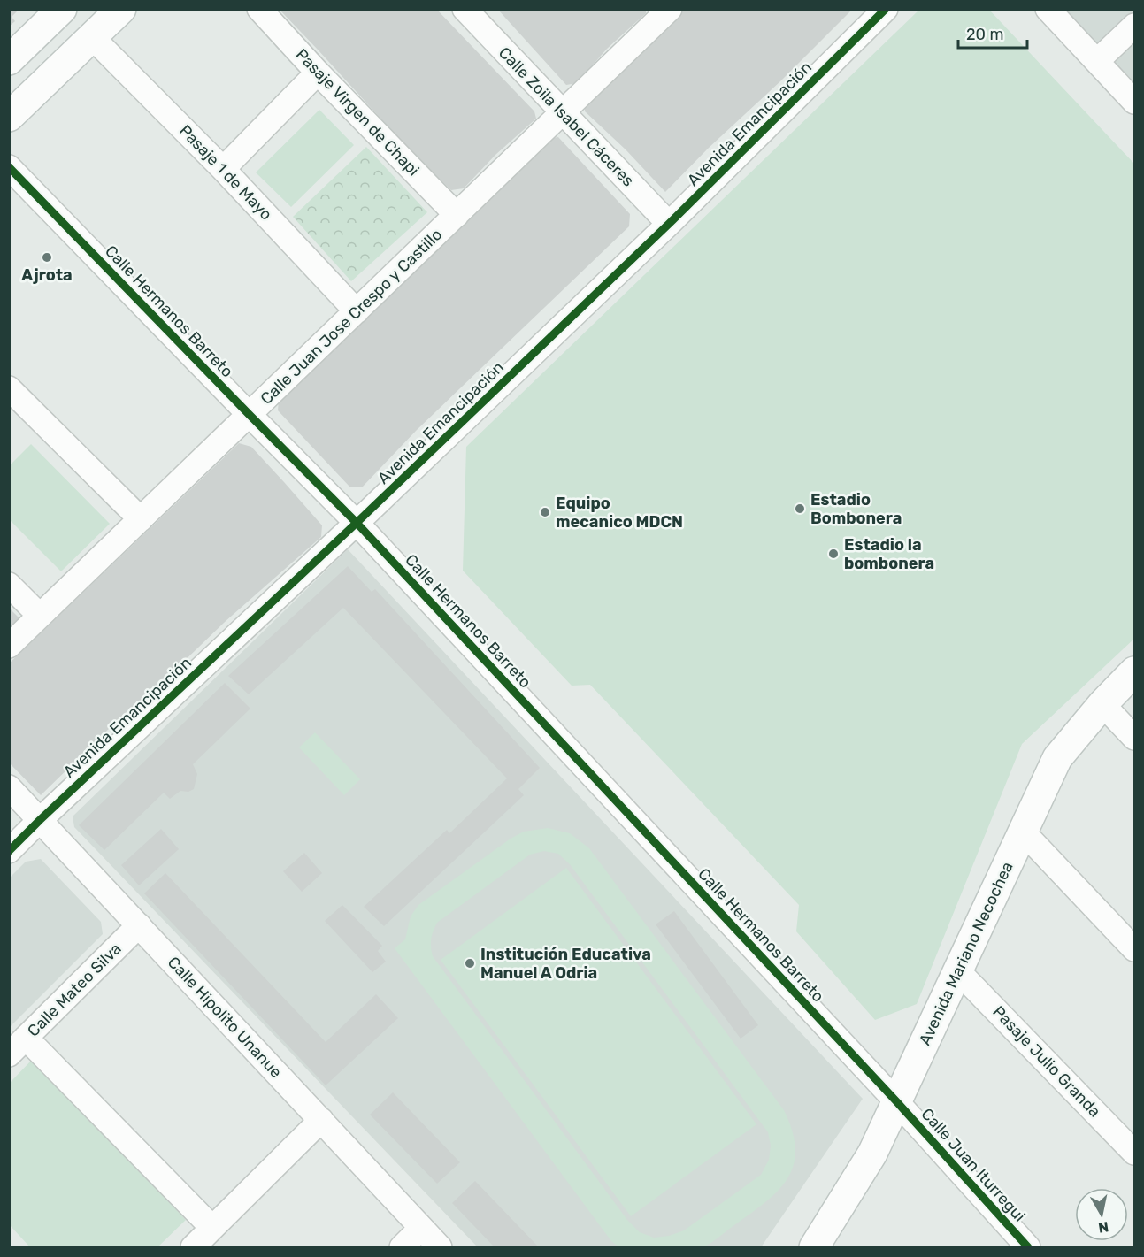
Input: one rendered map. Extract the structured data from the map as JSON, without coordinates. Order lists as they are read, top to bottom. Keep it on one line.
{"streets":{"street":["Pasaje Virgen de Chapi","Calle Zoila Isabel Cáceres","Avenida Emancipación","Pasaje 1 de Mayo","Calle Hermanos Barreto","Calle Juan Jose Crespo y Castillo","Avenida Mariano Necochea","Calle Mateo Silva","Calle Hipolito Unanue","Pasaje Julio Granda","Calle Juan Iturregui"]},"crossings":[["Pasaje Virgen de Chapi","Calle Juan Jose Crespo y Castillo"],["Calle Zoila Isabel Cáceres","Avenida Emancipación"],["Calle Zoila Isabel Cáceres","Calle Juan Jose Crespo y Castillo"],["Avenida Emancipación","Calle Hermanos Barreto"],["Avenida Emancipación","Calle Hipolito Unanue"],["Pasaje 1 de Mayo","Calle Juan Jose Crespo y Castillo"],["Calle Hermanos Barreto","Calle Juan Jose Crespo y Castillo"],["Calle Hermanos Barreto","Avenida Mariano Necochea"],["Calle Hermanos Barreto","Calle Juan Iturregui"],["Avenida Mariano Necochea","Pasaje Julio Granda"],["Avenida Mariano Necochea","Calle Juan Iturregui"],["Calle Mateo Silva","Calle Hipolito Unanue"]],"places":["Ajrota","Estadio Bombonera","Equipo mecanico MDCN","Estadio la bombonera","Institución Educativa Manuel A Odria"],"scale_bar":"20 m","north":"bottom"}
